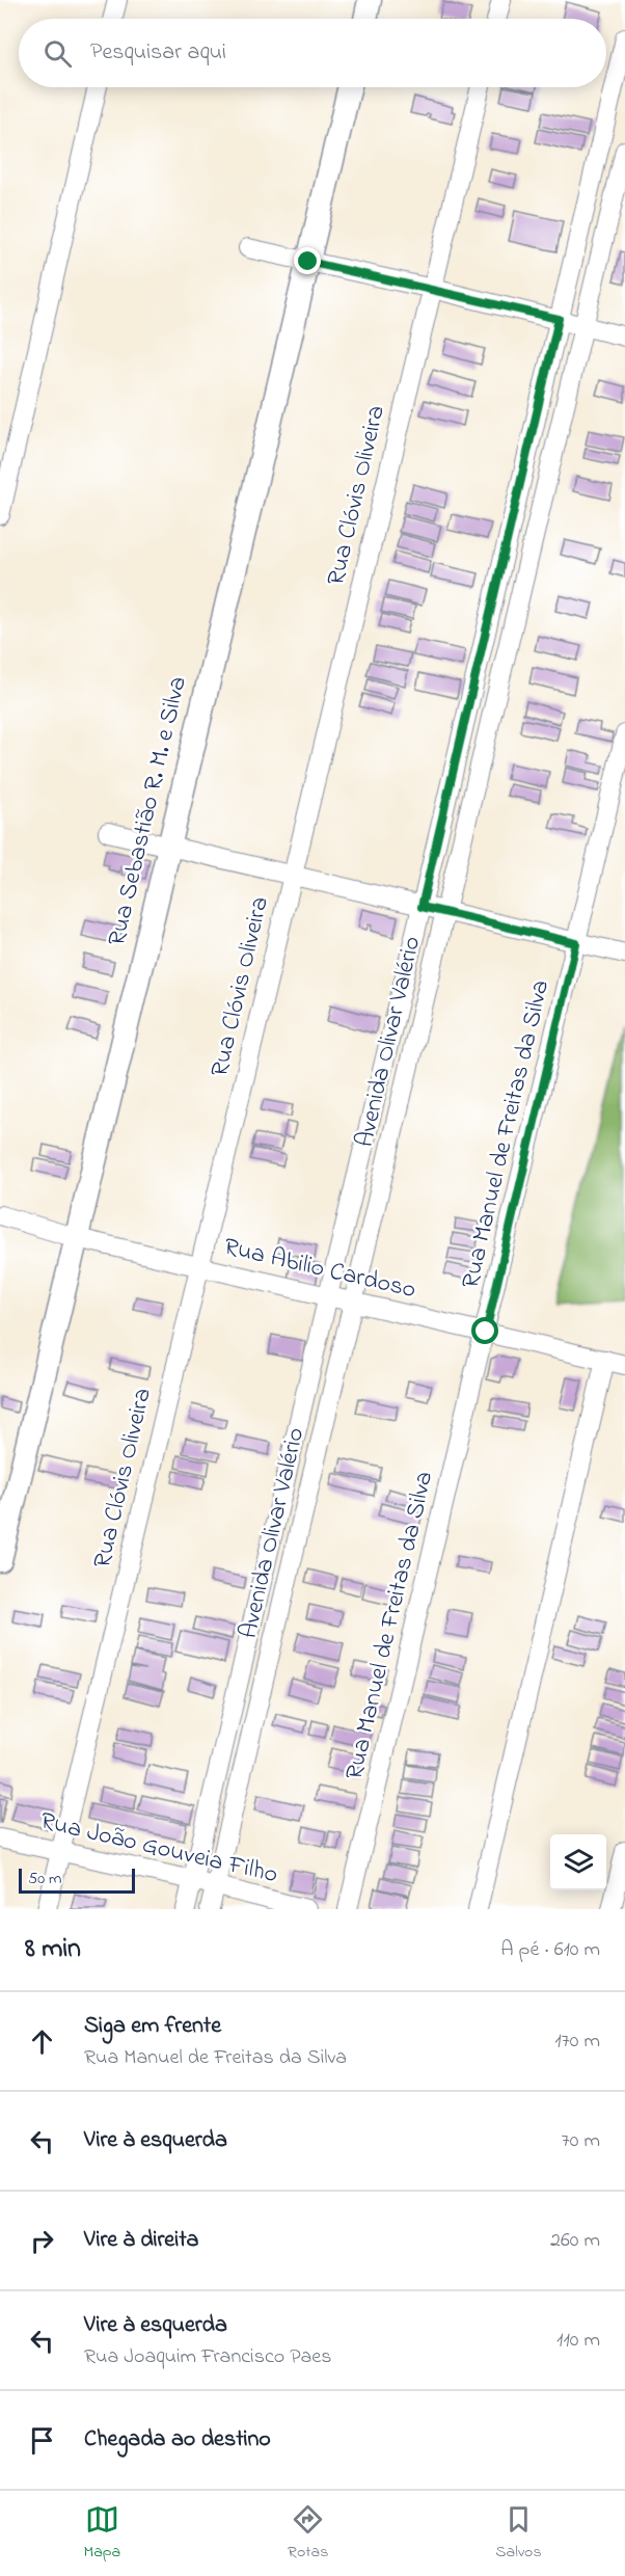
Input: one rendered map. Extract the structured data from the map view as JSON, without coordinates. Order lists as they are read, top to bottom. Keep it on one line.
{"streets":{"street":["Rua Clóvis Oliveira","Rua Sebastião R. M. e Silva","Avenida Olivar Valério","Rua Manuel de Freitas da Silva","Rua Abilio Cardoso","Rua João Gouveia Filho"]},"crossings":[["Rua Clóvis Oliveira","Rua Abilio Cardoso"],["Rua Clóvis Oliveira","Rua João Gouveia Filho"],["Rua Sebastião R. M. e Silva","Rua Abilio Cardoso"],["Avenida Olivar Valério","Rua Abilio Cardoso"],["Avenida Olivar Valério","Rua João Gouveia Filho"],["Rua Manuel de Freitas da Silva","Rua Abilio Cardoso"]],"scale_bar":"50 m","page":{"search":"Pesquisar aqui","scale":"50 m","heading":["8 min","A pé · 610 m"],"list":[["Siga em frente","Rua Manuel de Freitas da Silva","170 m"],["Vire à esquerda","70 m"],["Vire à direita","260 m"],["Vire à esquerda","Rua Joaquim Francisco Paes","110 m"],"Chegada ao destino"],"nav":["Mapa","Rotas","Salvos"]}}
